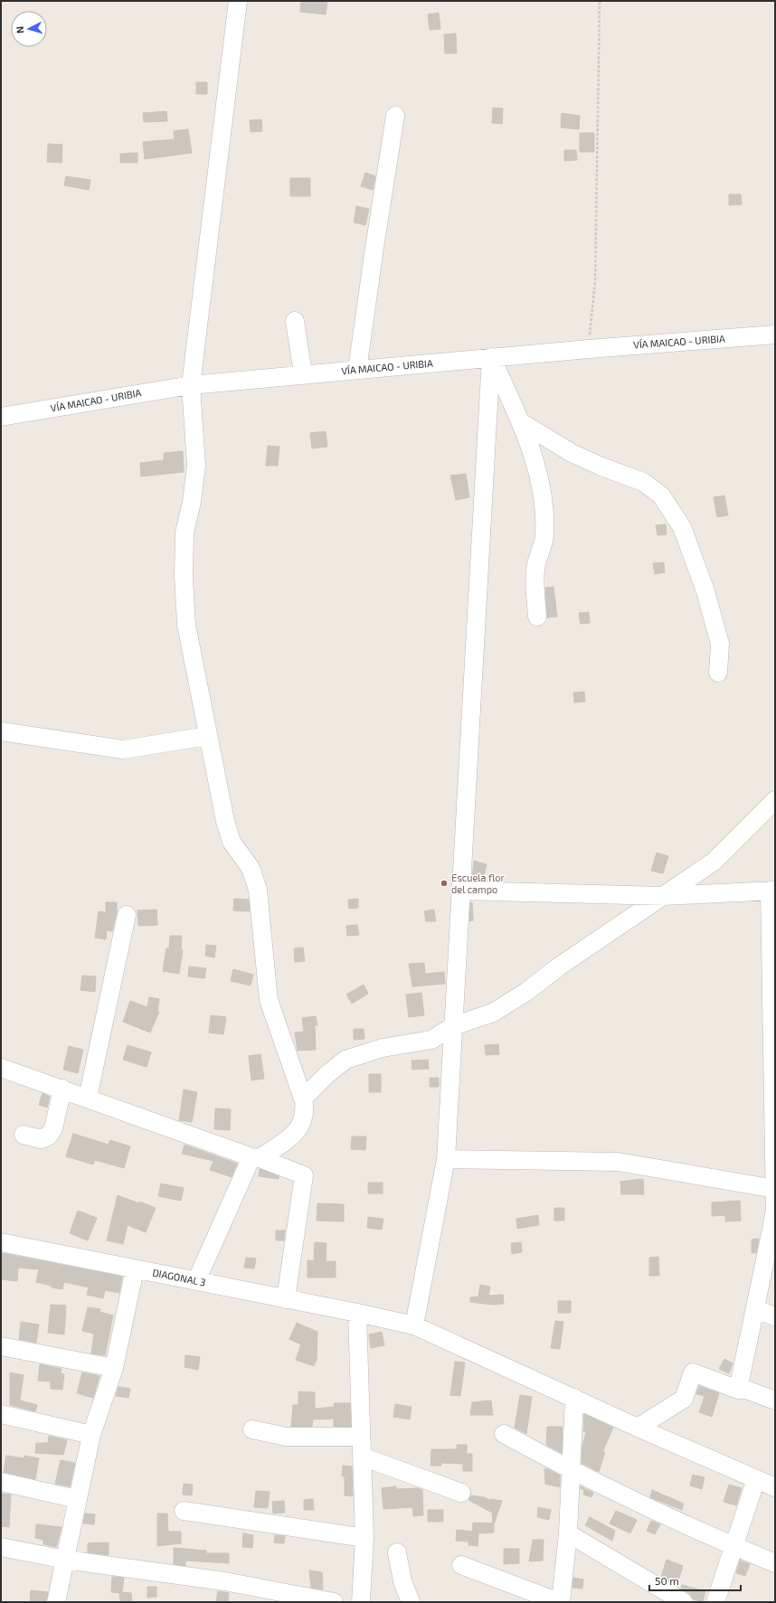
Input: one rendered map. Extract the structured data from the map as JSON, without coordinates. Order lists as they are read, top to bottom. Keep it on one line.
{"streets":{"street":["VÍA MAICAO - URIBIA","DIAGONAL 3"]},"places":["Escuela flor del campo"],"scale_bar":"50 m","north":"left"}
